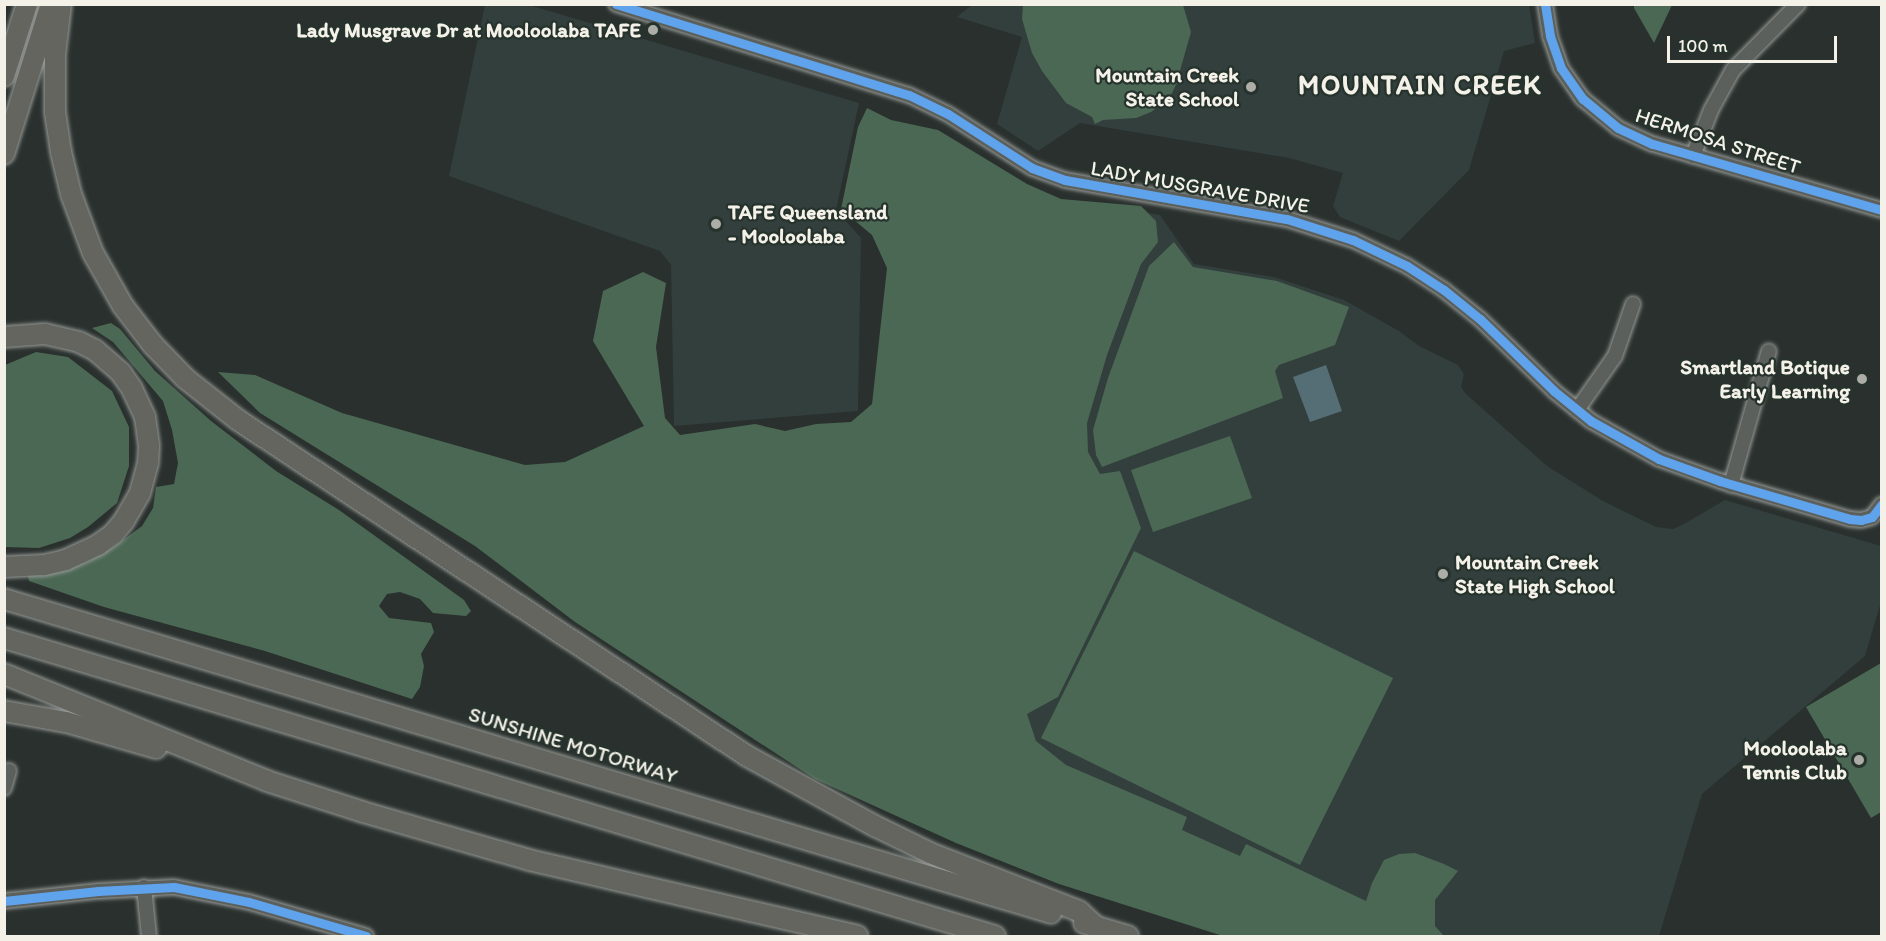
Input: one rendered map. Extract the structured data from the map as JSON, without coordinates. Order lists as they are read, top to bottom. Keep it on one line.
{"streets":{"highway":["SUNSHINE MOTORWAY"],"street":["HERMOSA STREET","LADY MUSGRAVE DRIVE"]},"districts":["MOUNTAIN CREEK"],"places":["Lady Musgrave Dr at Mooloolaba TAFE","Mountain Creek State School","TAFE Queensland - Mooloolaba","Smartland Botique Early Learning","Mountain Creek State High School","Mooloolaba Tennis Club"],"scale_bar":"100 m"}
